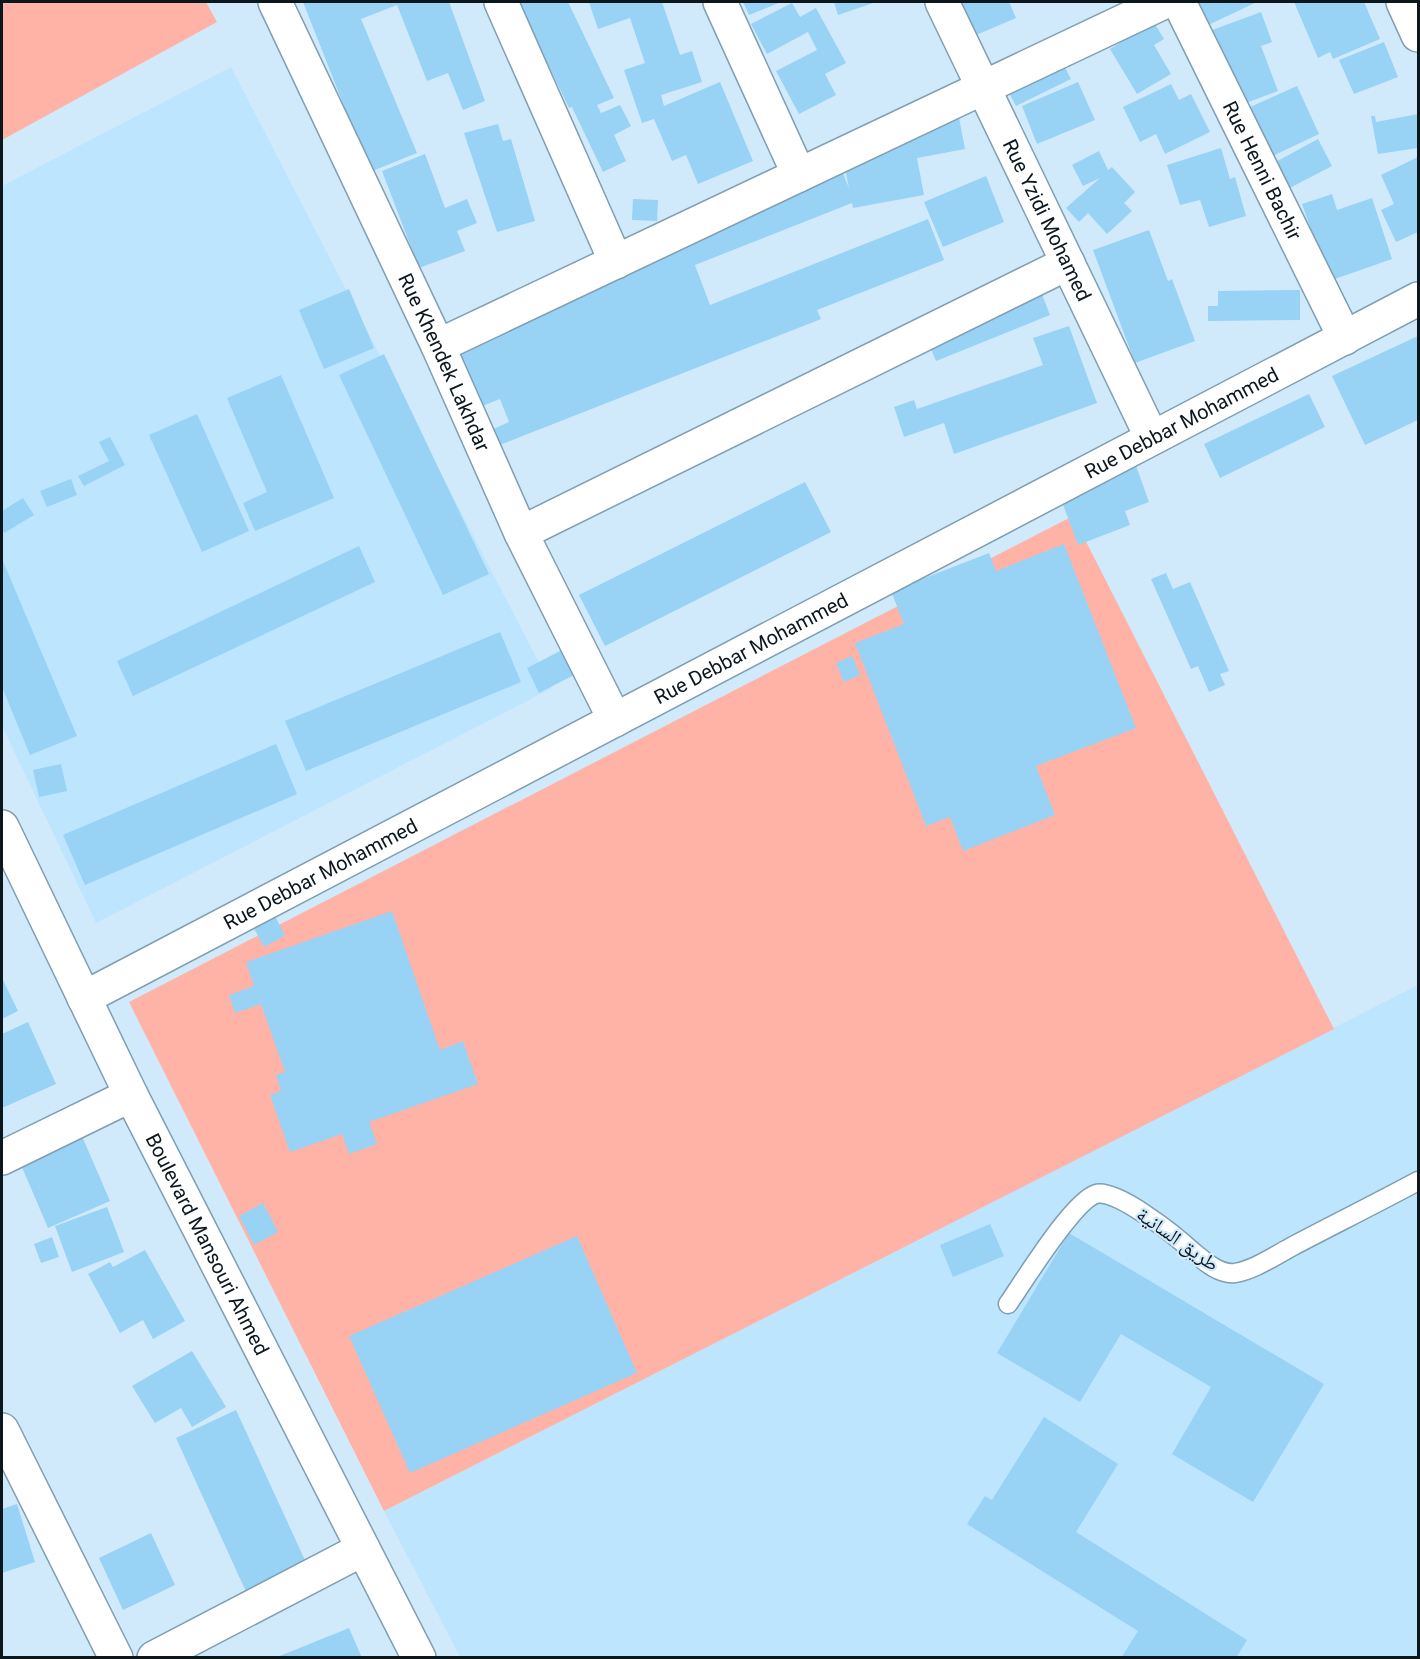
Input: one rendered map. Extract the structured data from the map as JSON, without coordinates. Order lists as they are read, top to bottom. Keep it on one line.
{"streets":{"street":["Rue Henni Bachir","Rue Yzidi Mohamed","Rue Khendek Lakhdar","Rue Debbar Mohammed","Boulevard Mansouri Ahmed"],"lane":["طريق السانية"]},"crossings":[["Rue Henni Bachir","Rue Debbar Mohammed"],["Rue Yzidi Mohamed","Rue Debbar Mohammed"],["Rue Khendek Lakhdar","Rue Debbar Mohammed"],["Rue Debbar Mohammed","Boulevard Mansouri Ahmed"]]}
